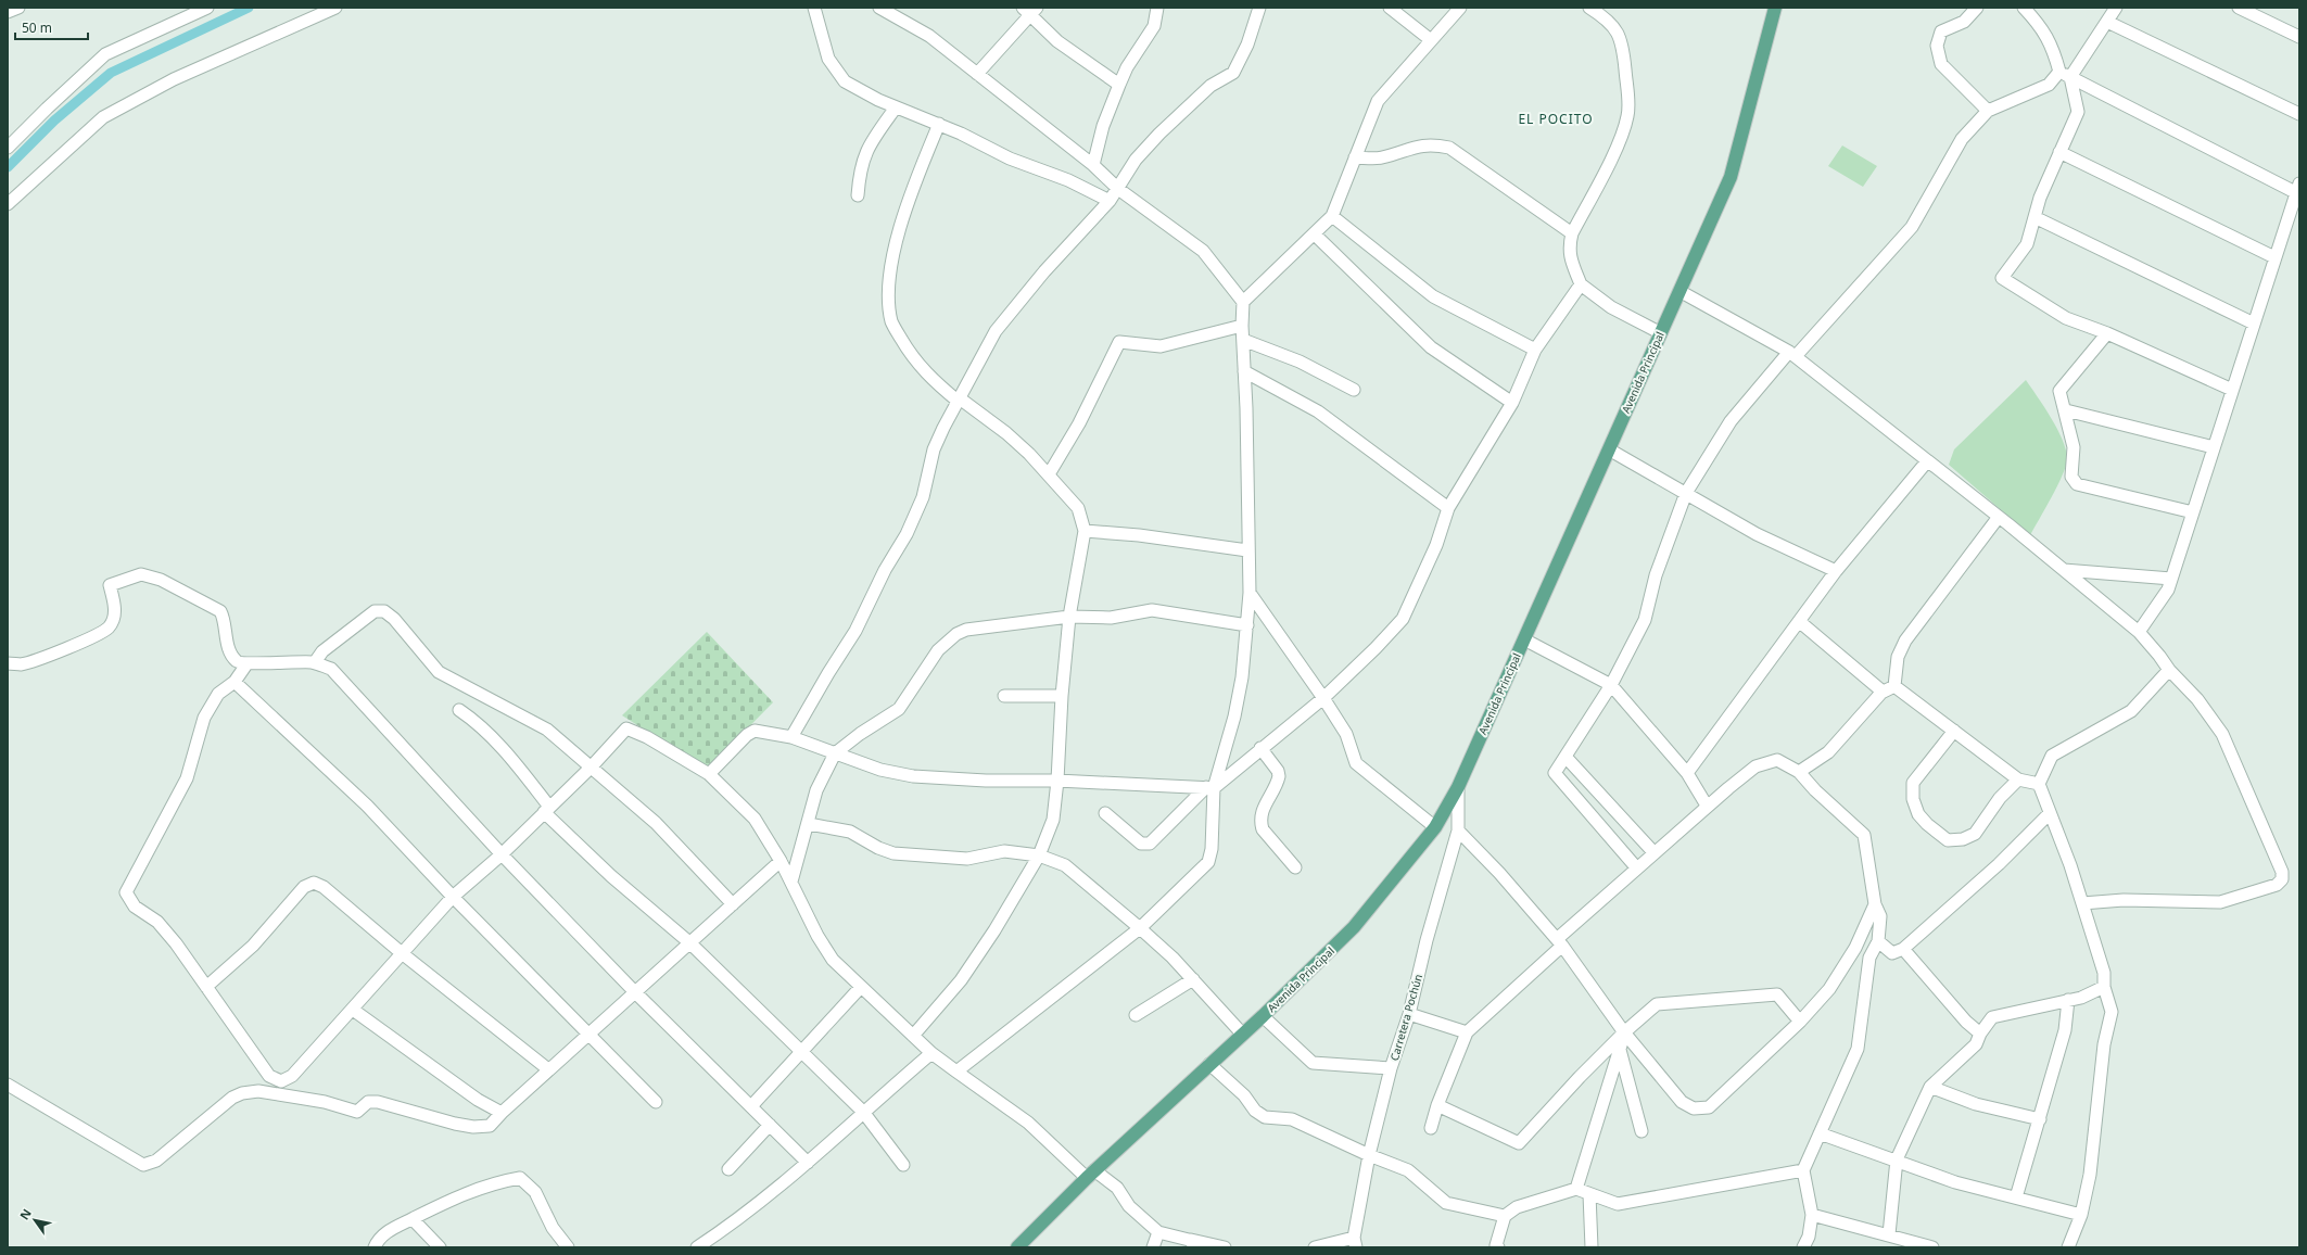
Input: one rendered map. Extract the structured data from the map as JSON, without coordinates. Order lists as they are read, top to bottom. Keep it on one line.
{"streets":{"main road":["Avenida Principal"],"street":["Carretera Pochún"]},"crossings":[["Avenida Principal","Carretera Pochún"]],"districts":["EL POCITO"],"scale_bar":"50 m","north":"top left"}
